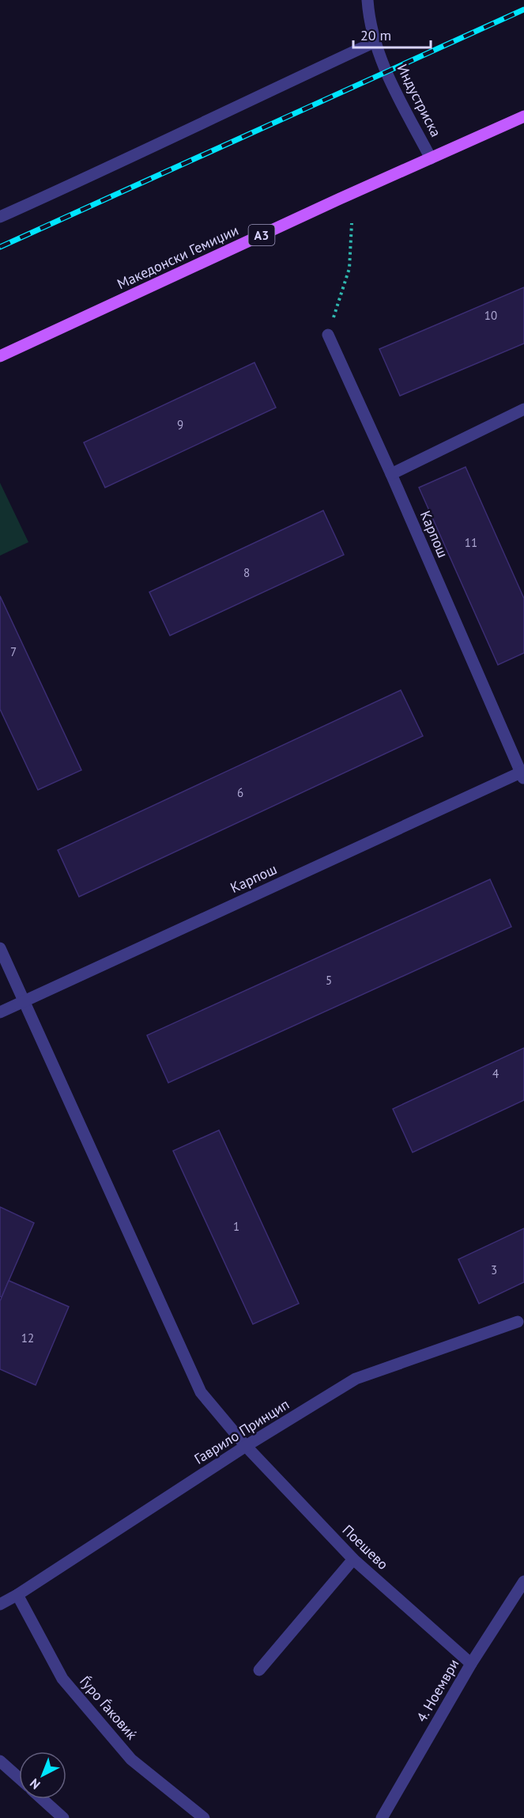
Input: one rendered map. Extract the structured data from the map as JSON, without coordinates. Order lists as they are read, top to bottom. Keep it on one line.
{"streets":{"main road":["A3","Македонски Гемиџии"],"street":["Индустриска","Карпош","Гаврило Принцип","Поешево","4. Ноември","Ѓуро Ѓаковиќ"]},"crossings":[["Индустриска","Македонски Гемиџии"],["Карпош","Поешево"],["Гаврило Принцип","Поешево"],["Гаврило Принцип","Ѓуро Ѓаковиќ"],["Поешево","4. Ноември"]],"house_numbers":["10","9","11","8","7","6","5","4","1","3","12"],"scale_bar":"20 m","north":"bottom left"}
